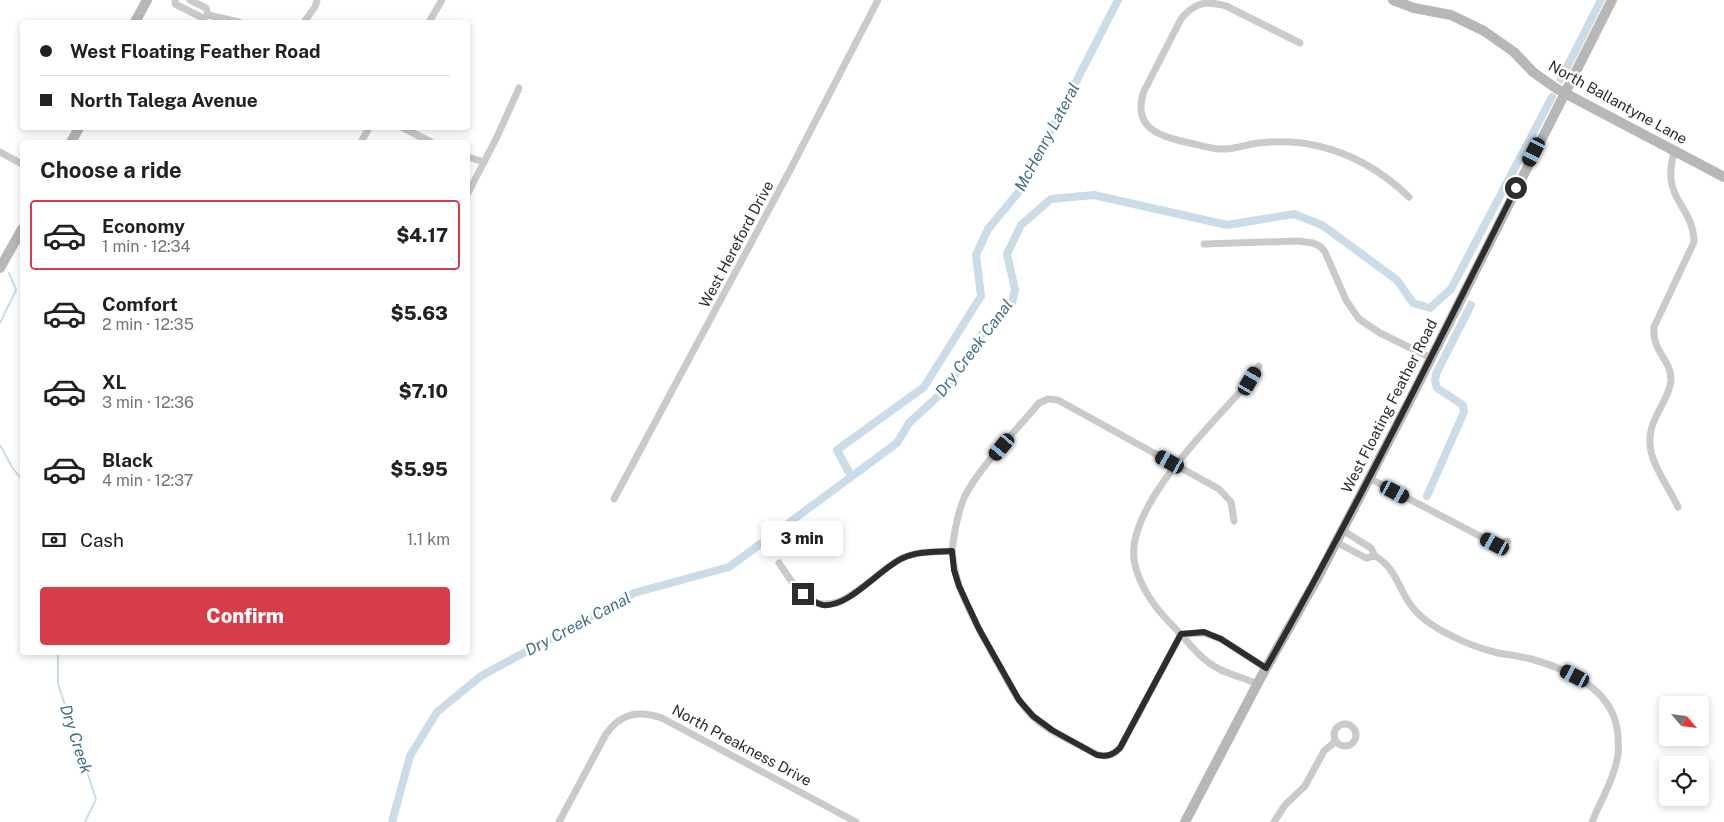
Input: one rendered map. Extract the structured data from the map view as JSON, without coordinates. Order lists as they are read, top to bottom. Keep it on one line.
{"streets":{"main road":["North Ballantyne Lane","West Floating Feather Road"],"street":["West Hereford Drive","North Preakness Drive"]},"crossings":[["North Ballantyne Lane","West Floating Feather Road"]],"water":["McHenry Lateral","Dry Creek Canal","Dry Creek"],"north":"bottom right","page":{"banner":["West Floating Feather Road","North Talega Avenue"],"heading":"Choose a ride","list":[{"name":"Economy","note":"1 min · 12:34","value":"$4.17"},{"name":"Comfort","note":"2 min · 12:35","value":"$5.63"},{"name":"XL","note":"3 min · 12:36","value":"$7.10"},{"name":"Black","note":"4 min · 12:37","value":"$5.95"}],"pay":["Cash","1.1 km"],"bubble":"3 min","buttons":"Confirm"}}
